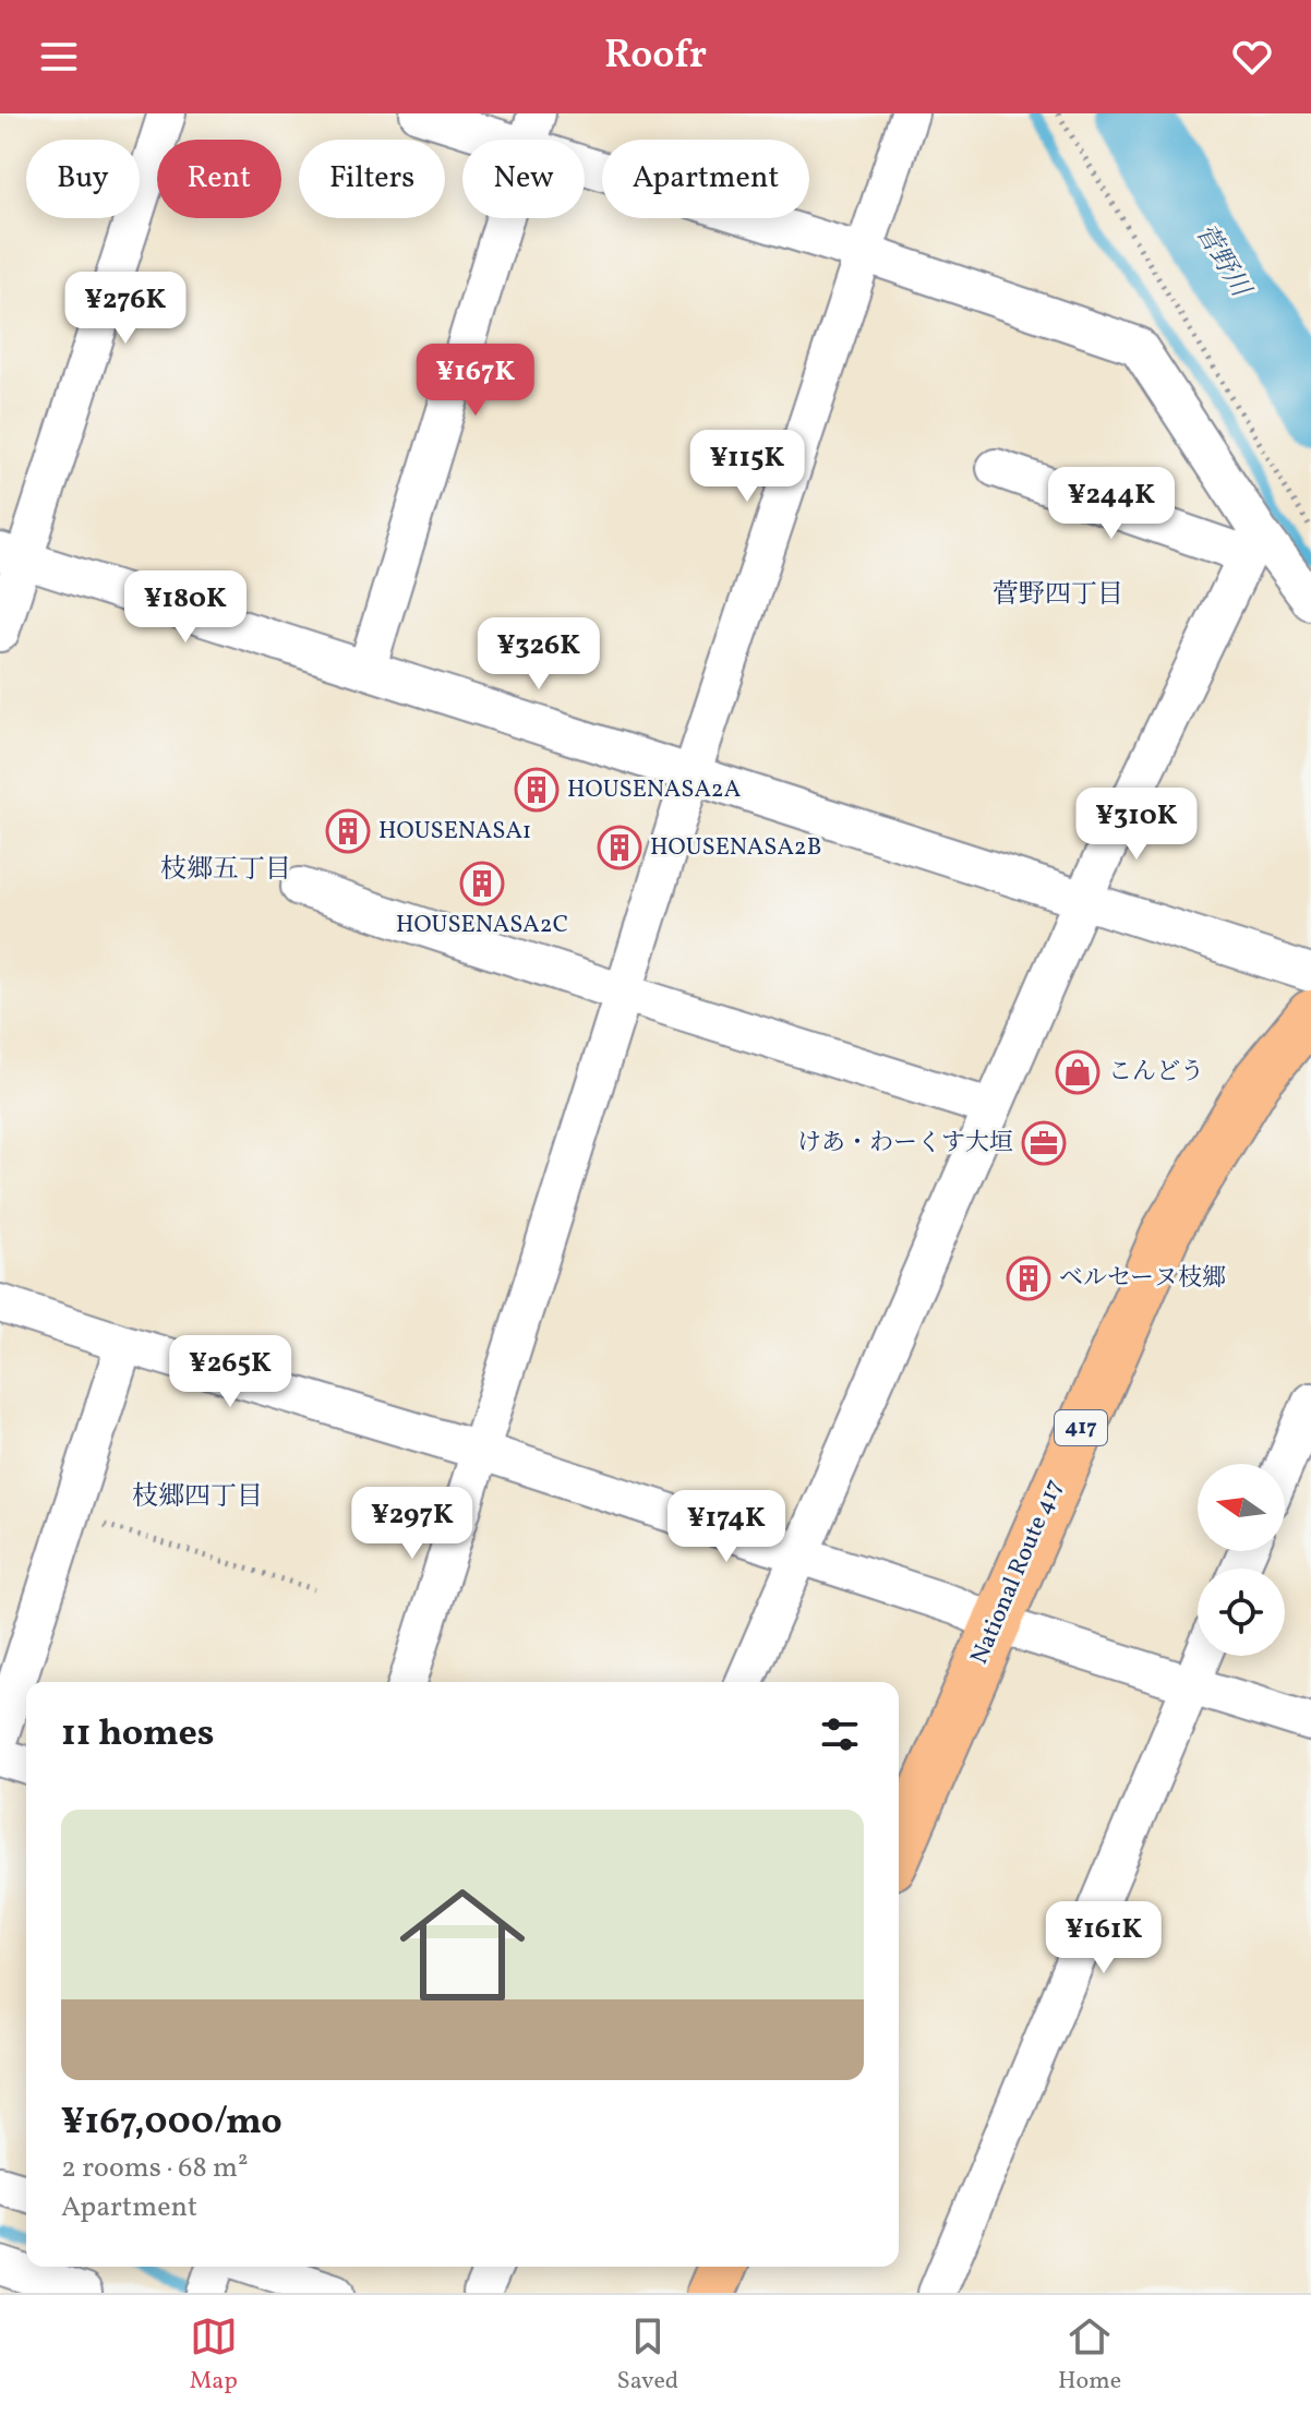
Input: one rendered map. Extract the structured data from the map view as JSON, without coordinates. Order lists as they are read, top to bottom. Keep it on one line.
{"streets":{"highway":["417","National Route 417"]},"districts":["菅野四丁目","枝郷五丁目","枝郷四丁目"],"water":["菅野川"],"places":{"building":["HOUSENASA2A","HOUSENASA1","HOUSENASA2B","HOUSENASA2C","ベルセーヌ枝郷"],"shop":["こんどう"],"office":["けあ・わーくす大垣"]},"north":"left","page":{"header":"Roofr","chip":["Buy","Rent","Filters","New","Apartment"],"price":["¥276K","¥167K","¥115K","¥244K","¥180K","¥326K","¥310K","¥265K","¥297K","¥174K","¥161K"],"heading":"11 homes","list":[{"name":"¥167,000/mo","note":"2 rooms · 68 m² · Apartment"}],"tabs":["Map","Saved","Home"]}}
